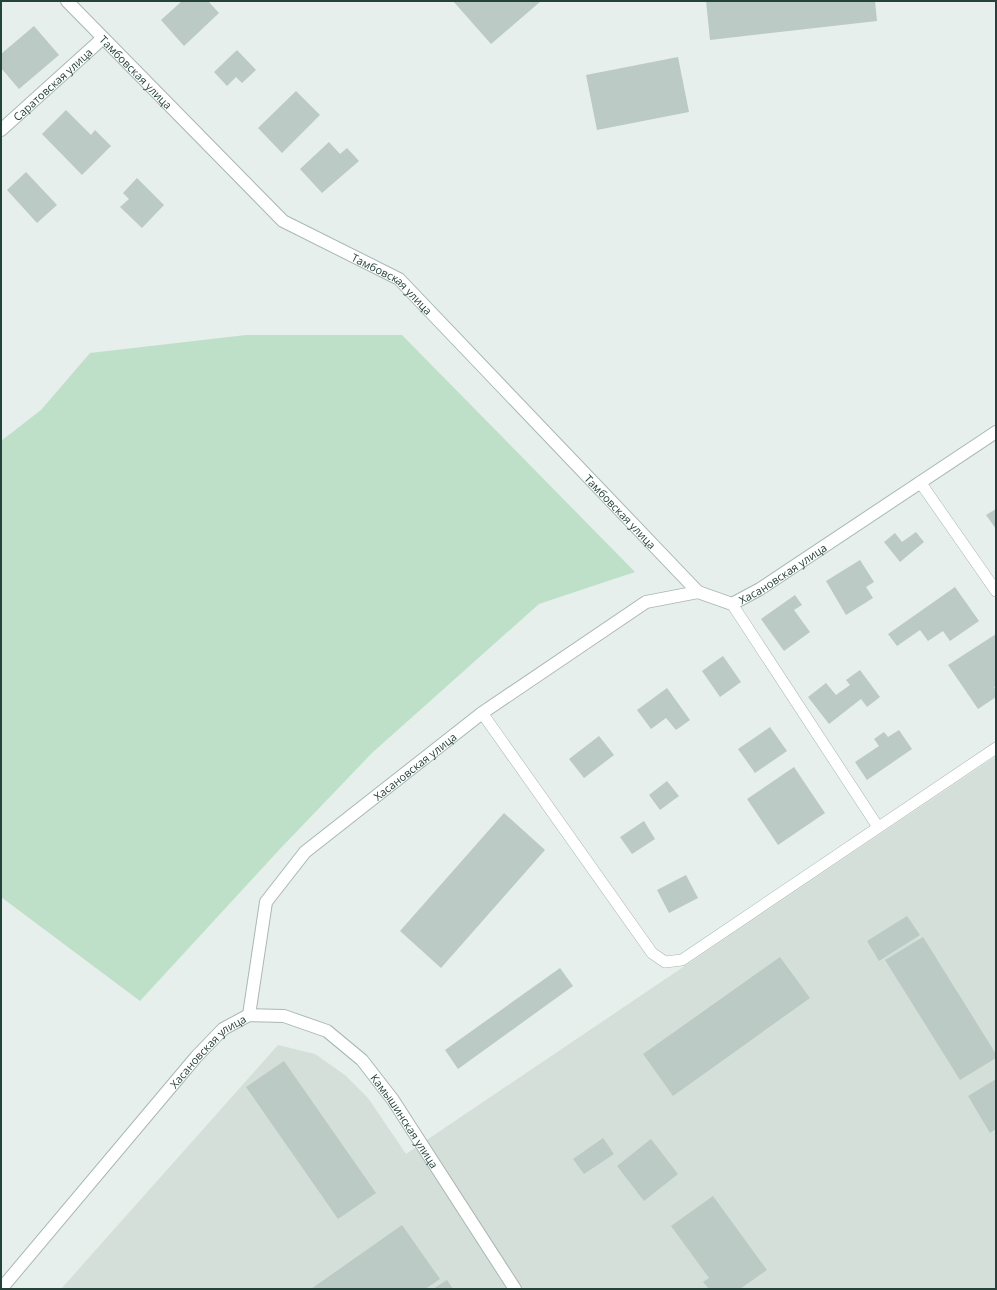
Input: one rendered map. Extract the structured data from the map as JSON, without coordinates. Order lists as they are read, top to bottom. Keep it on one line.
{"streets":{"street":["Тамбовская улица","Саратовская улица","Хасановская улица","Камышинская улица"]},"crossings":[["Тамбовская улица","Саратовская улица"],["Тамбовская улица","Хасановская улица"],["Хасановская улица","Камышинская улица"]]}
